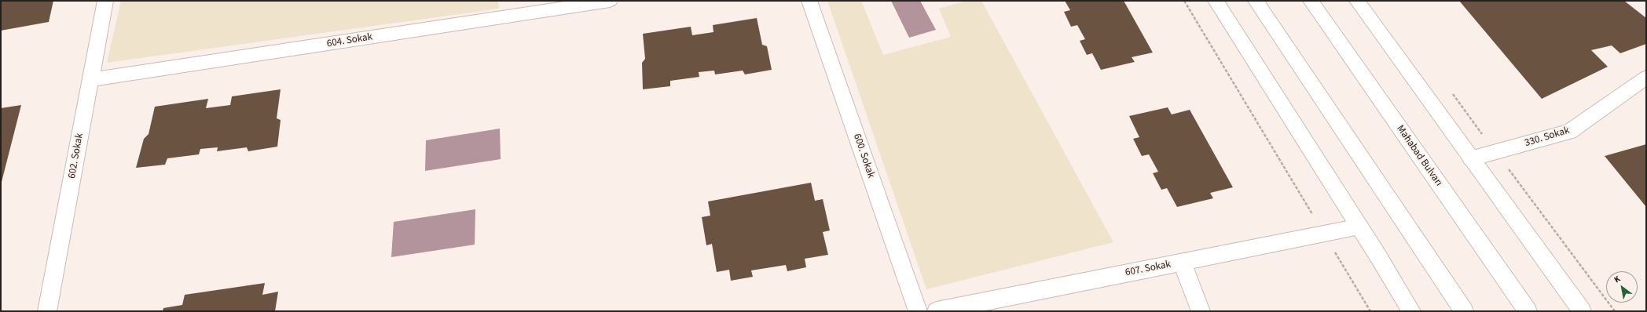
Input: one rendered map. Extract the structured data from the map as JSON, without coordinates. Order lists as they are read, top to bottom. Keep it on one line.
{"streets":{"street":["604. Sokak","330. Sokak","602. Sokak","600. Sokak","Mahabad Bulvarı","607. Sokak"]},"crossings":[["604. Sokak","602. Sokak"]],"north":"top left"}
